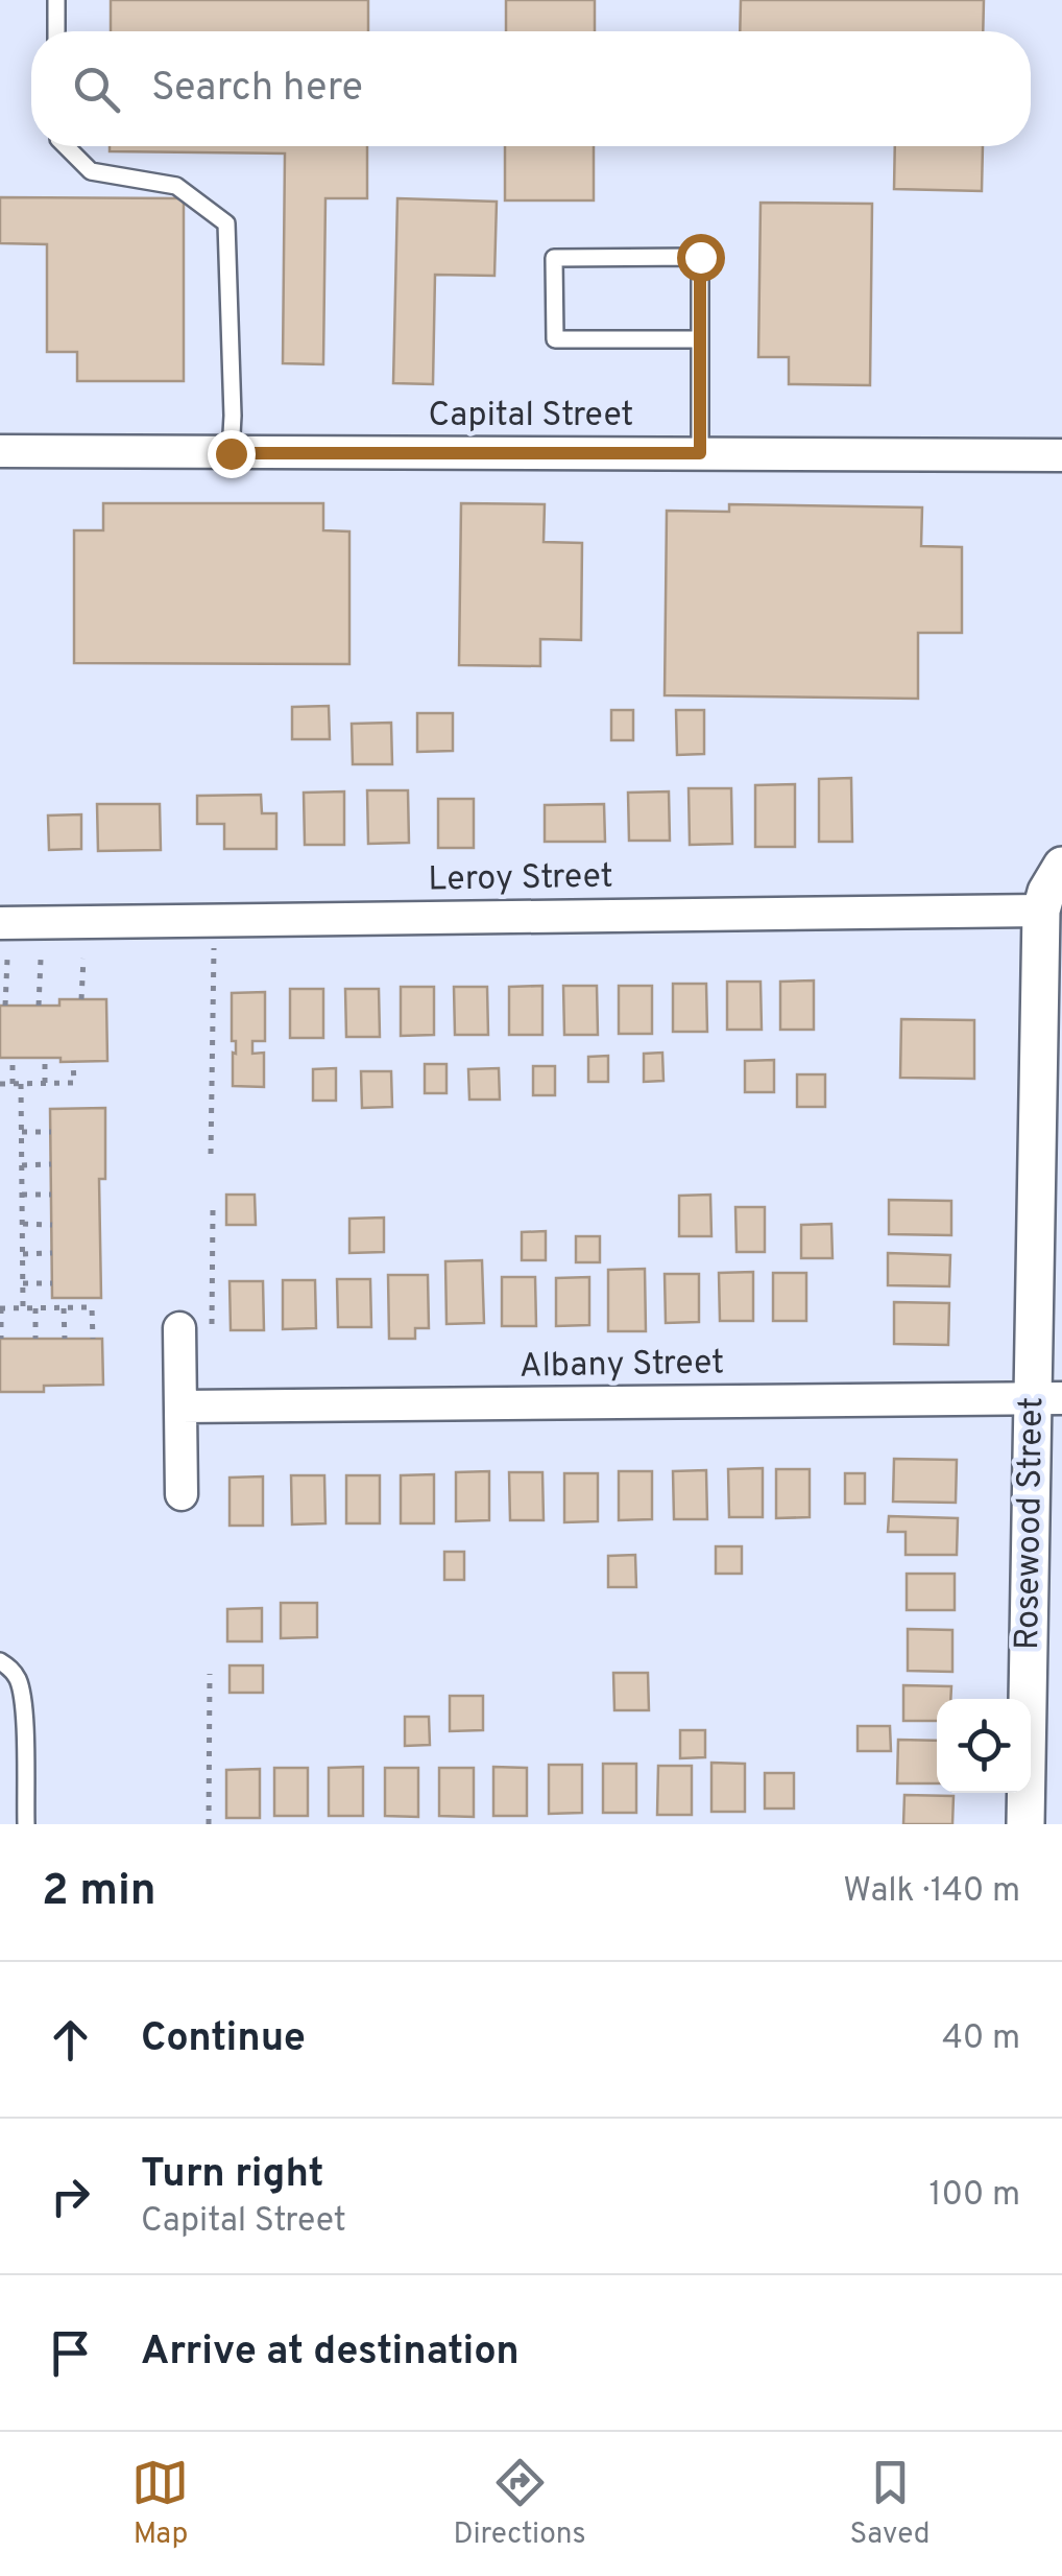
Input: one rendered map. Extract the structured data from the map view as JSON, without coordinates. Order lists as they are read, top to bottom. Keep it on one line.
{"streets":{"street":["Capital Street","Leroy Street","Albany Street","Rosewood Street"]},"crossings":[["Leroy Street","Rosewood Street"],["Albany Street","Rosewood Street"]],"page":{"search":"Search here","heading":["2 min","Walk · 140 m"],"list":[["Continue","40 m"],["Turn right","Capital Street","100 m"],"Arrive at destination"],"nav":["Map","Directions","Saved"]}}
